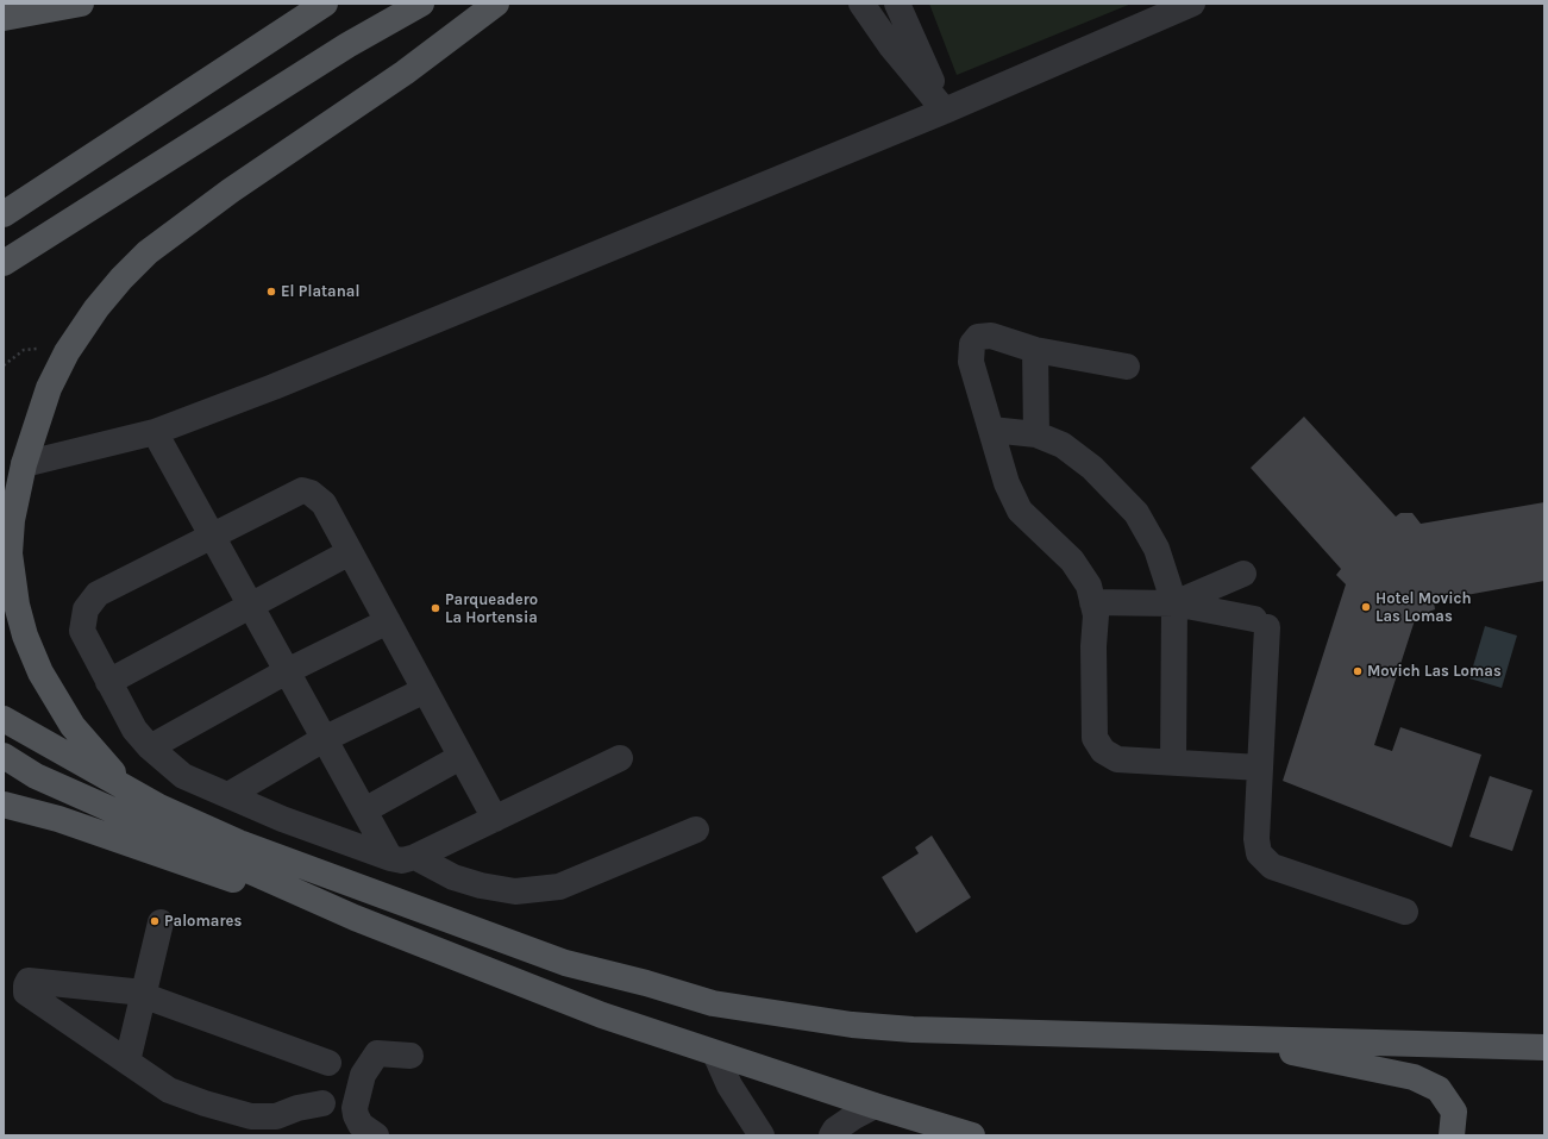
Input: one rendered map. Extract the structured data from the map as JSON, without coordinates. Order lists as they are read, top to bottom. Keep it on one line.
{"places":["El Platanal","Hotel Movich Las Lomas","Parqueadero La Hortensia","Movich Las Lomas","Palomares"]}
